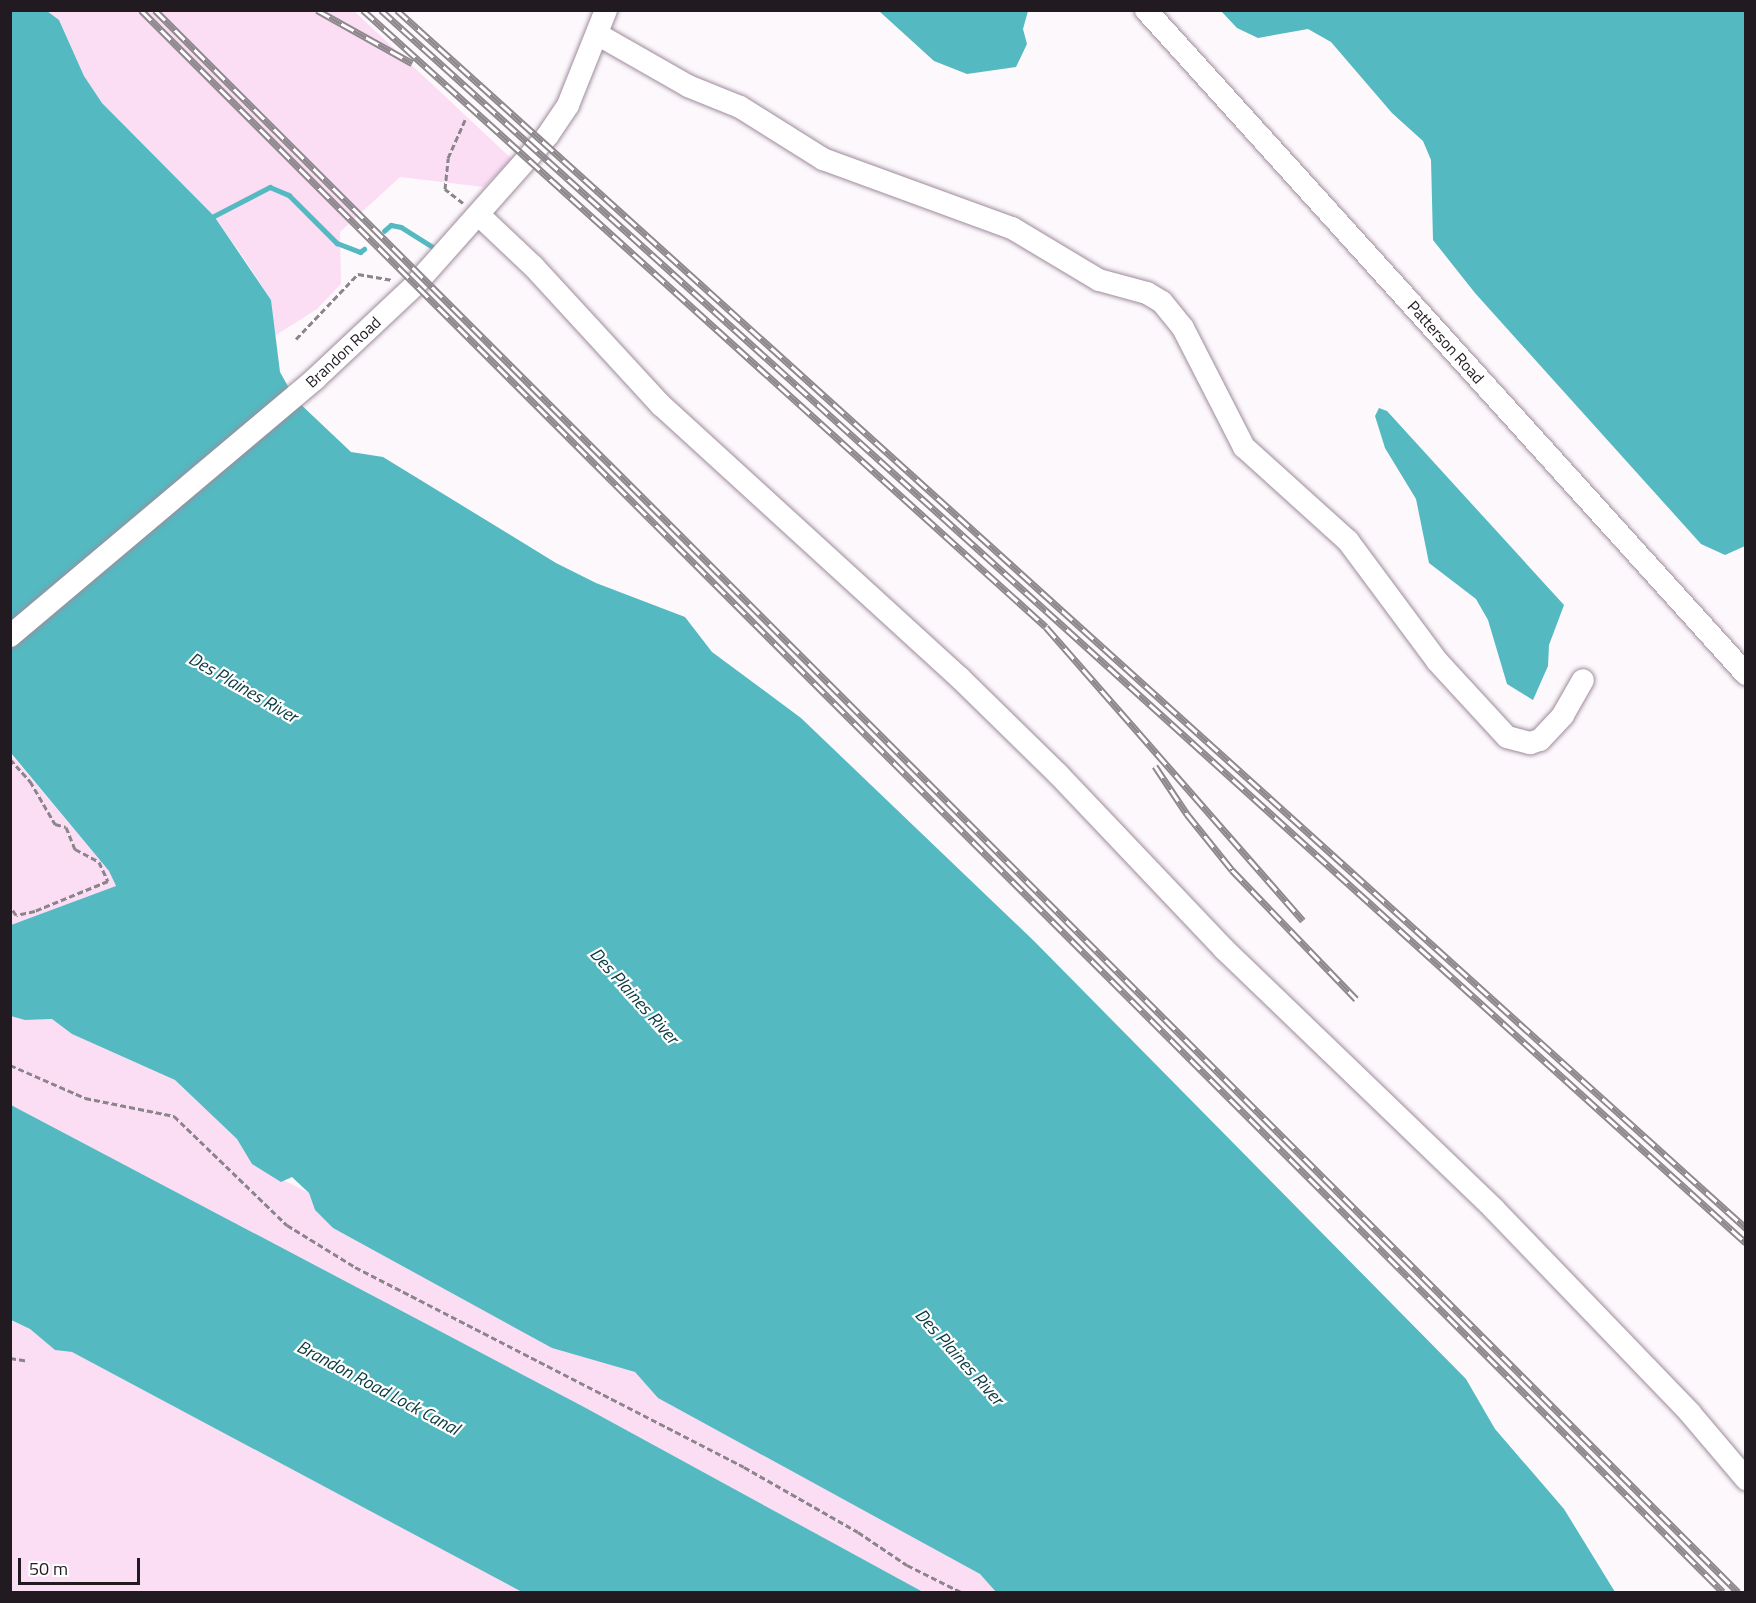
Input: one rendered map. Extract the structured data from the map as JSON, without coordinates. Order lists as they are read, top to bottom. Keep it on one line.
{"streets":{"street":["Patterson Road","Brandon Road"]},"water":["Des Plaines River","Brandon Road Lock Canal"],"scale_bar":"50 m"}
